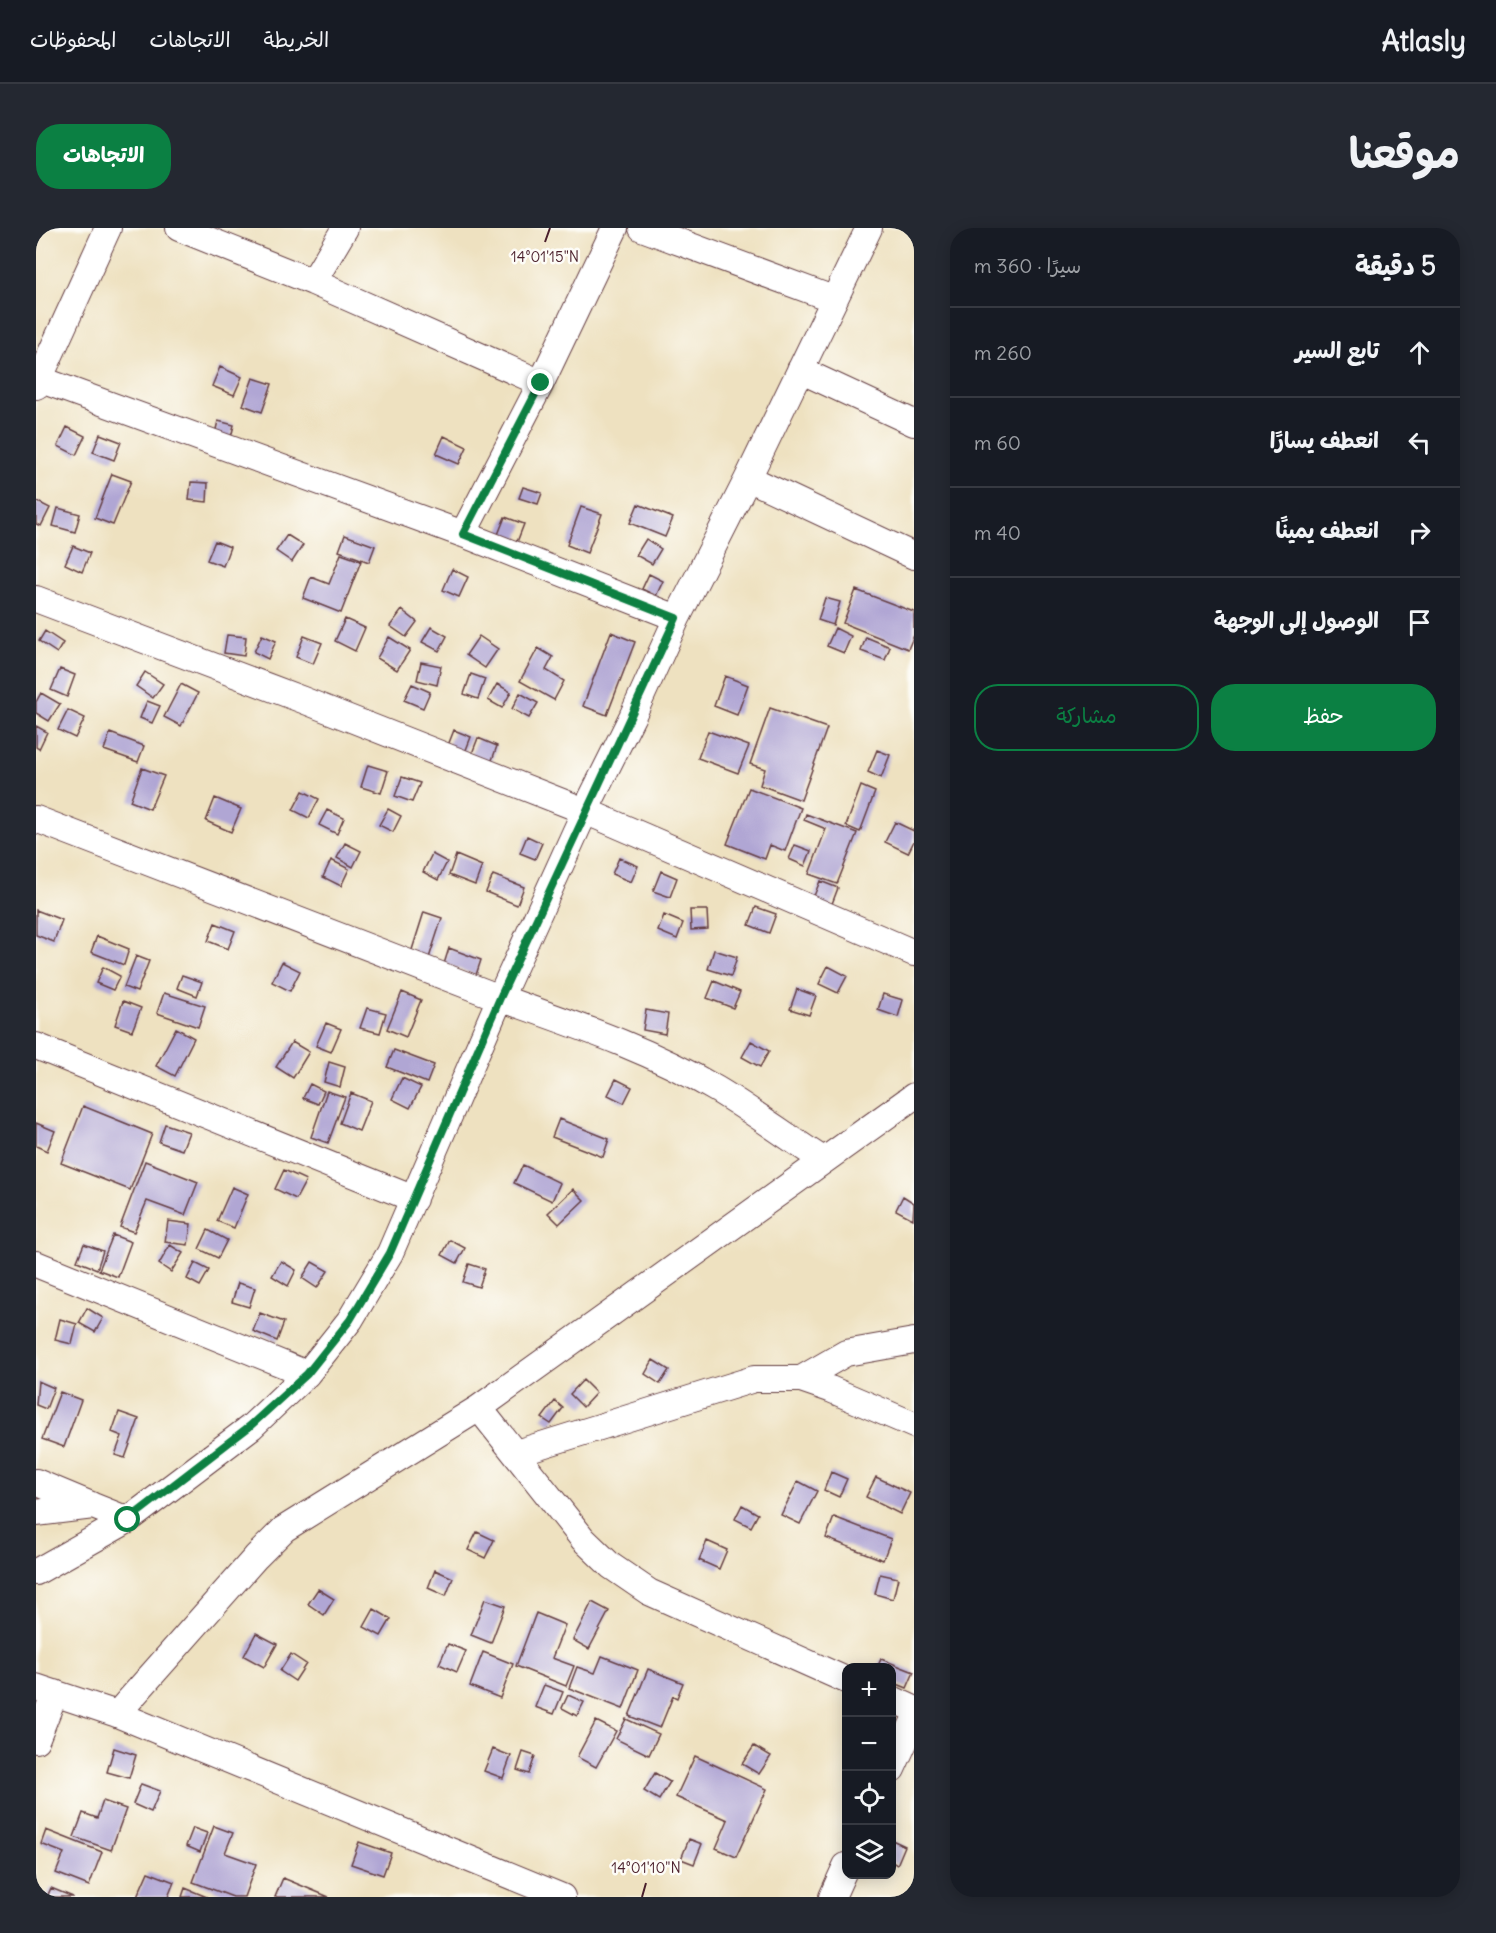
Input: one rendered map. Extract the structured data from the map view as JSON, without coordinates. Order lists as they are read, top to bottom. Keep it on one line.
{"page":{"header":"Atlasly","nav":["الخريطة","الاتجاهات","المحفوظات"],"title":"موقعنا","buttons":["الاتجاهات",["حفظ","مشاركة"]],"heading":["5 دقيقة","سيرًا · 360 m"],"list":[["تابع السير","260 m"],["انعطف يسارًا","60 m"],["انعطف يمينًا","40 m"],"الوصول إلى الوجهة"],"map_buttons":["+","−"]},"coordinates":["14°01'15\"N","14°01'10\"N"]}
